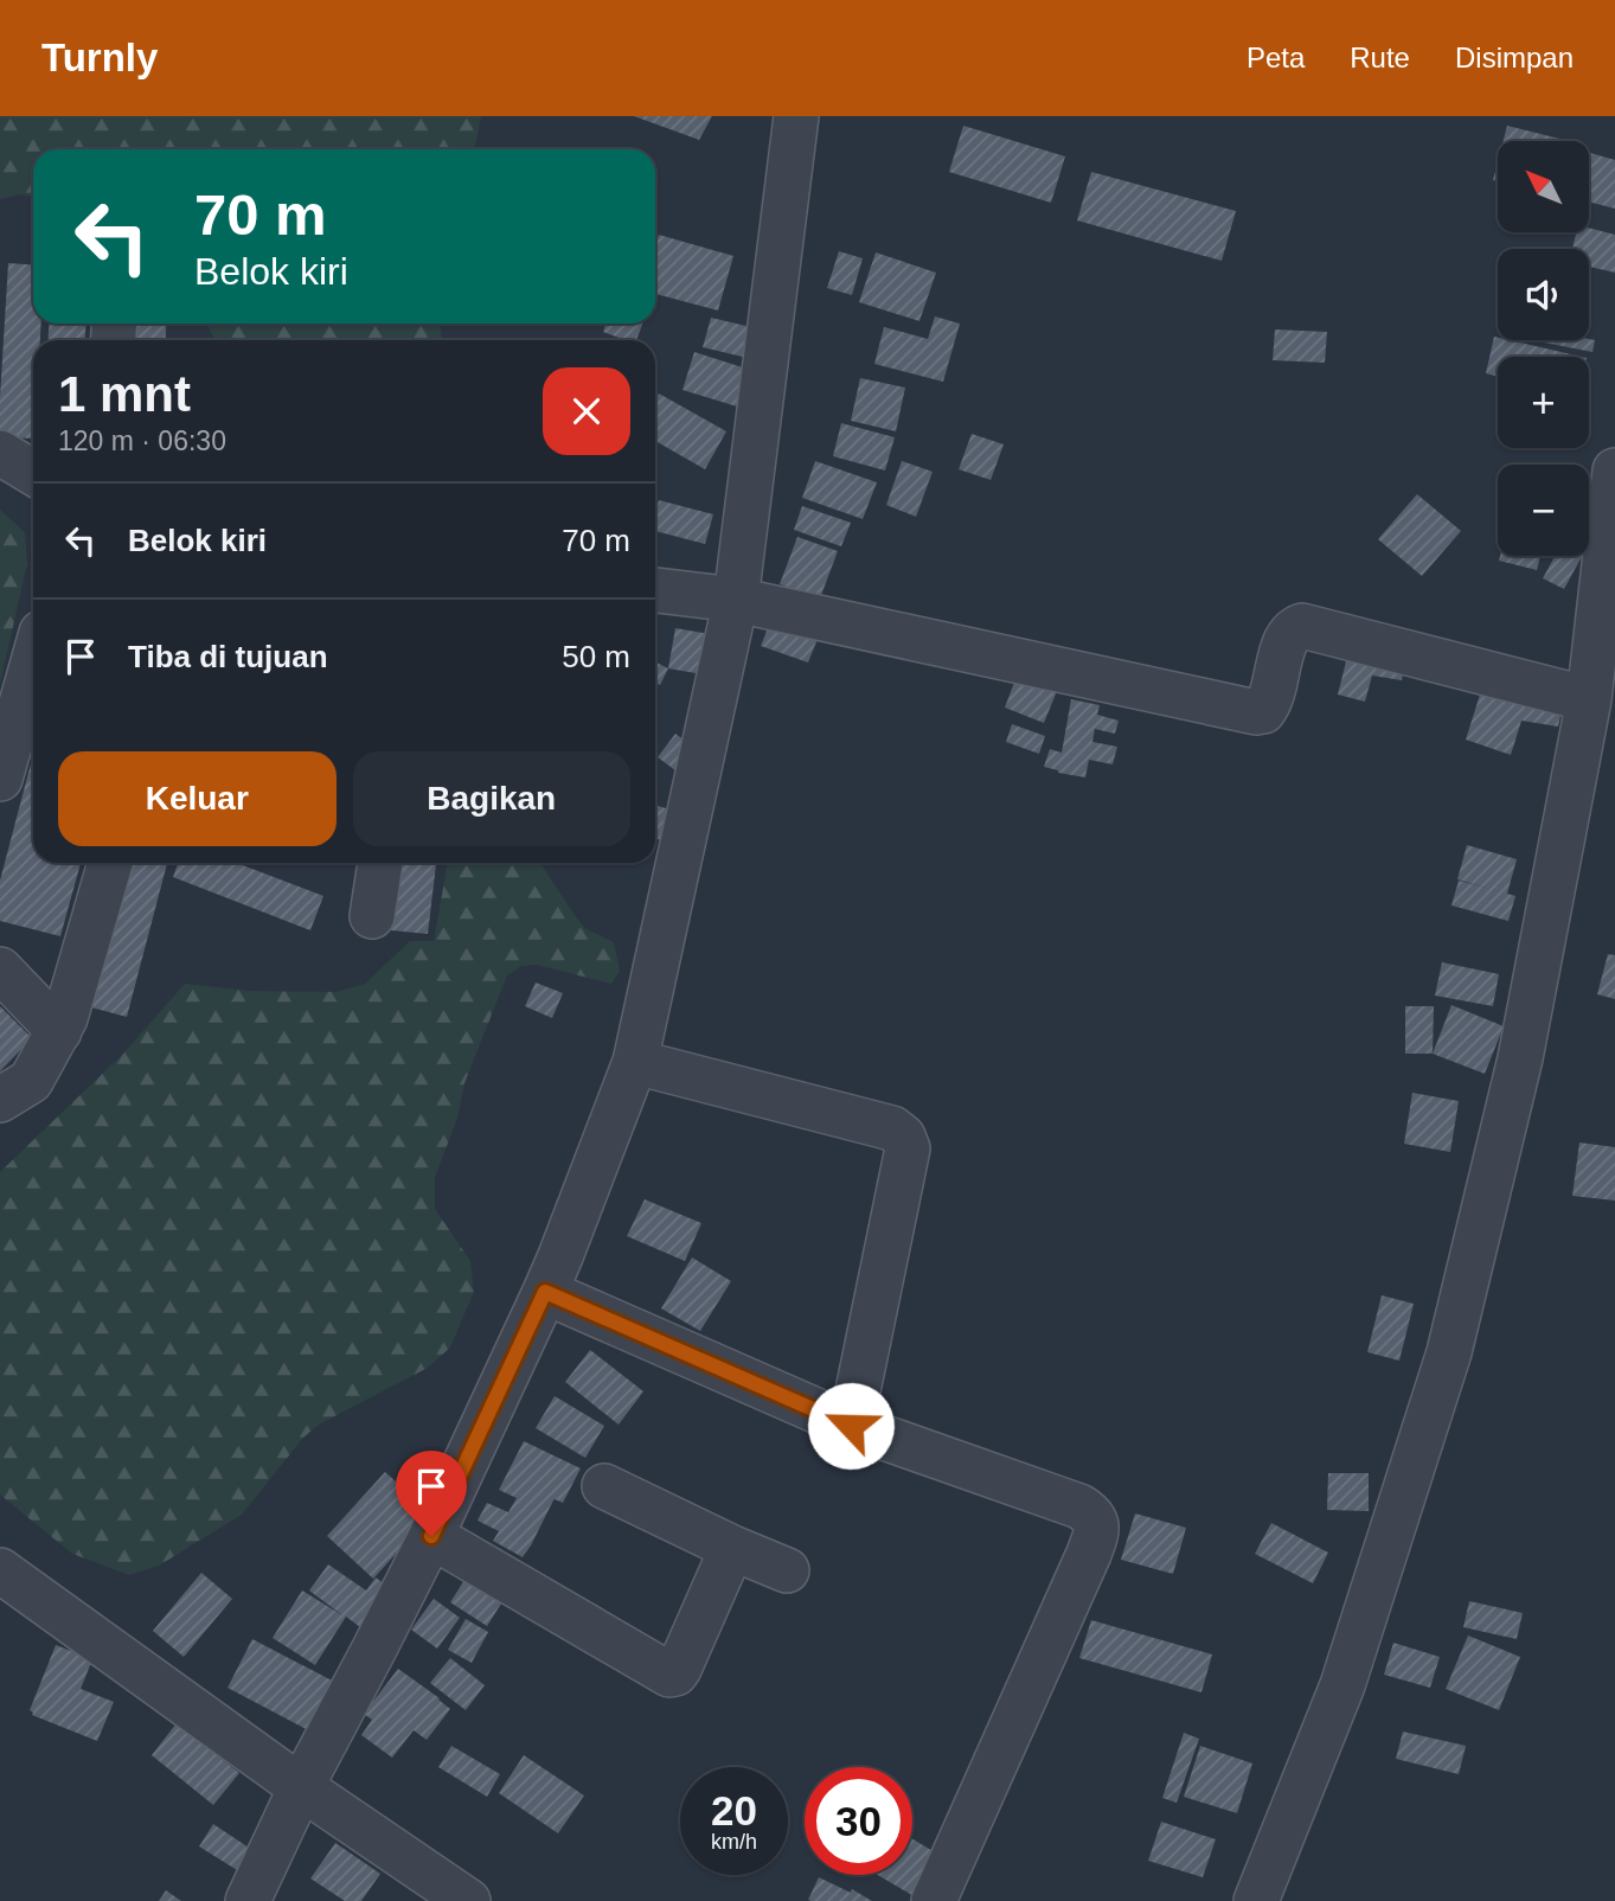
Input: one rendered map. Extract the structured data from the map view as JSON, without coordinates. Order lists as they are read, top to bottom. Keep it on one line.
{"north":"top left","page":{"header":"Turnly","nav":["Peta","Rute","Disimpan"],"map_buttons":["+","−"],"turn":["70 m","Belok kiri"],"heading":["1 mnt","120 m · 06:30"],"list":[{"name":"Belok kiri","value":"70 m"},{"name":"Tiba di tujuan","value":"50 m"}],"buttons":["Keluar","Bagikan"],"speed":"20 km/h","limit":"30"}}
